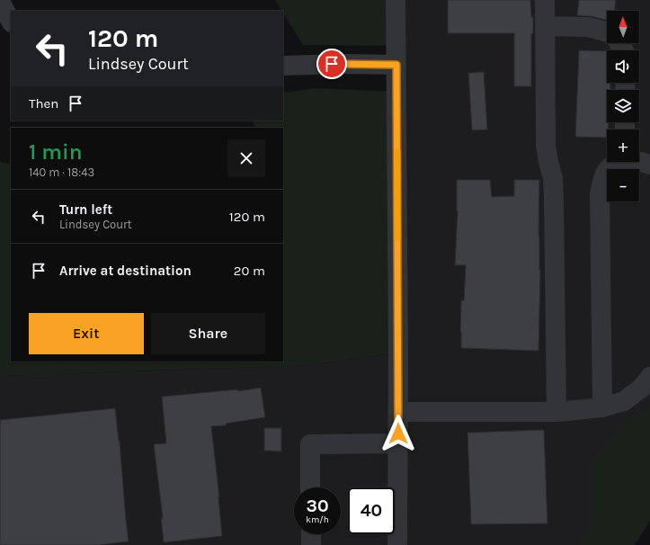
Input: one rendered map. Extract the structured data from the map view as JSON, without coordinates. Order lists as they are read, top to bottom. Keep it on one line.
{"north":"top","page":{"map_buttons":["+","−"],"turn":["120 m","Lindsey Court"],"then":"Then","heading":["1 min","140 m · 18:43"],"list":[{"name":"Turn left","note":"Lindsey Court","value":"120 m"},{"name":"Arrive at destination","value":"20 m"}],"buttons":["Exit","Share"],"speed":"30 km/h","limit":"40"}}
